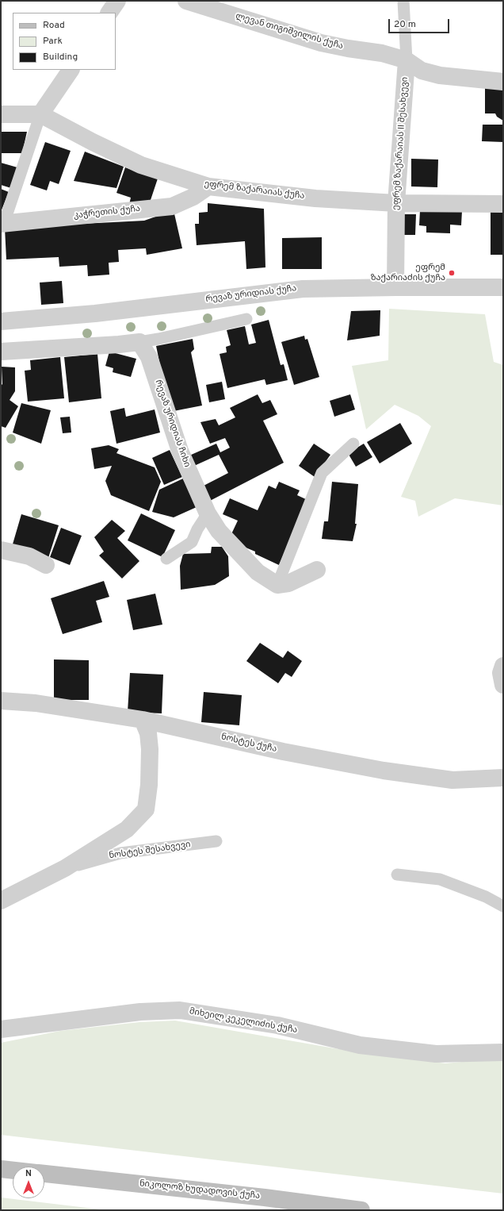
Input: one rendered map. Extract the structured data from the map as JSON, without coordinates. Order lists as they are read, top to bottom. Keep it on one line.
{"streets":{"main road":["ნიკოლოზ ხუდადოვის ქუჩა"],"street":["ლევან თიგიშვილის ქუჩა","ეფრემ ზაქარაიას II შესახვევი","ეფრემ ზაქარაიას ქუჩა","კაჭრეთის ქუჩა","რევაზ ურიდიას ქუჩა","რევაზ ურიდიას ჩიხი","ნოსტეს ქუჩა","ნოსტეს შესახვევი","მიხეილ კეკელიძის ქუჩა"]},"crossings":[["ლევან თიგიშვილის ქუჩა","ეფრემ ზაქარაიას II შესახვევი"],["ეფრემ ზაქარაიას II შესახვევი","ეფრემ ზაქარაიას ქუჩა"],["ეფრემ ზაქარაიას II შესახვევი","რევაზ ურიდიას ქუჩა"],["ეფრემ ზაქარაიას ქუჩა","კაჭრეთის ქუჩა"],["ნოსტეს ქუჩა","ნოსტეს შესახვევი"]],"places":["ეფრემ ზაქარიაძის ქუჩა"],"legend":["Road","Park","Building"],"scale_bar":"20 m","north":"top"}
